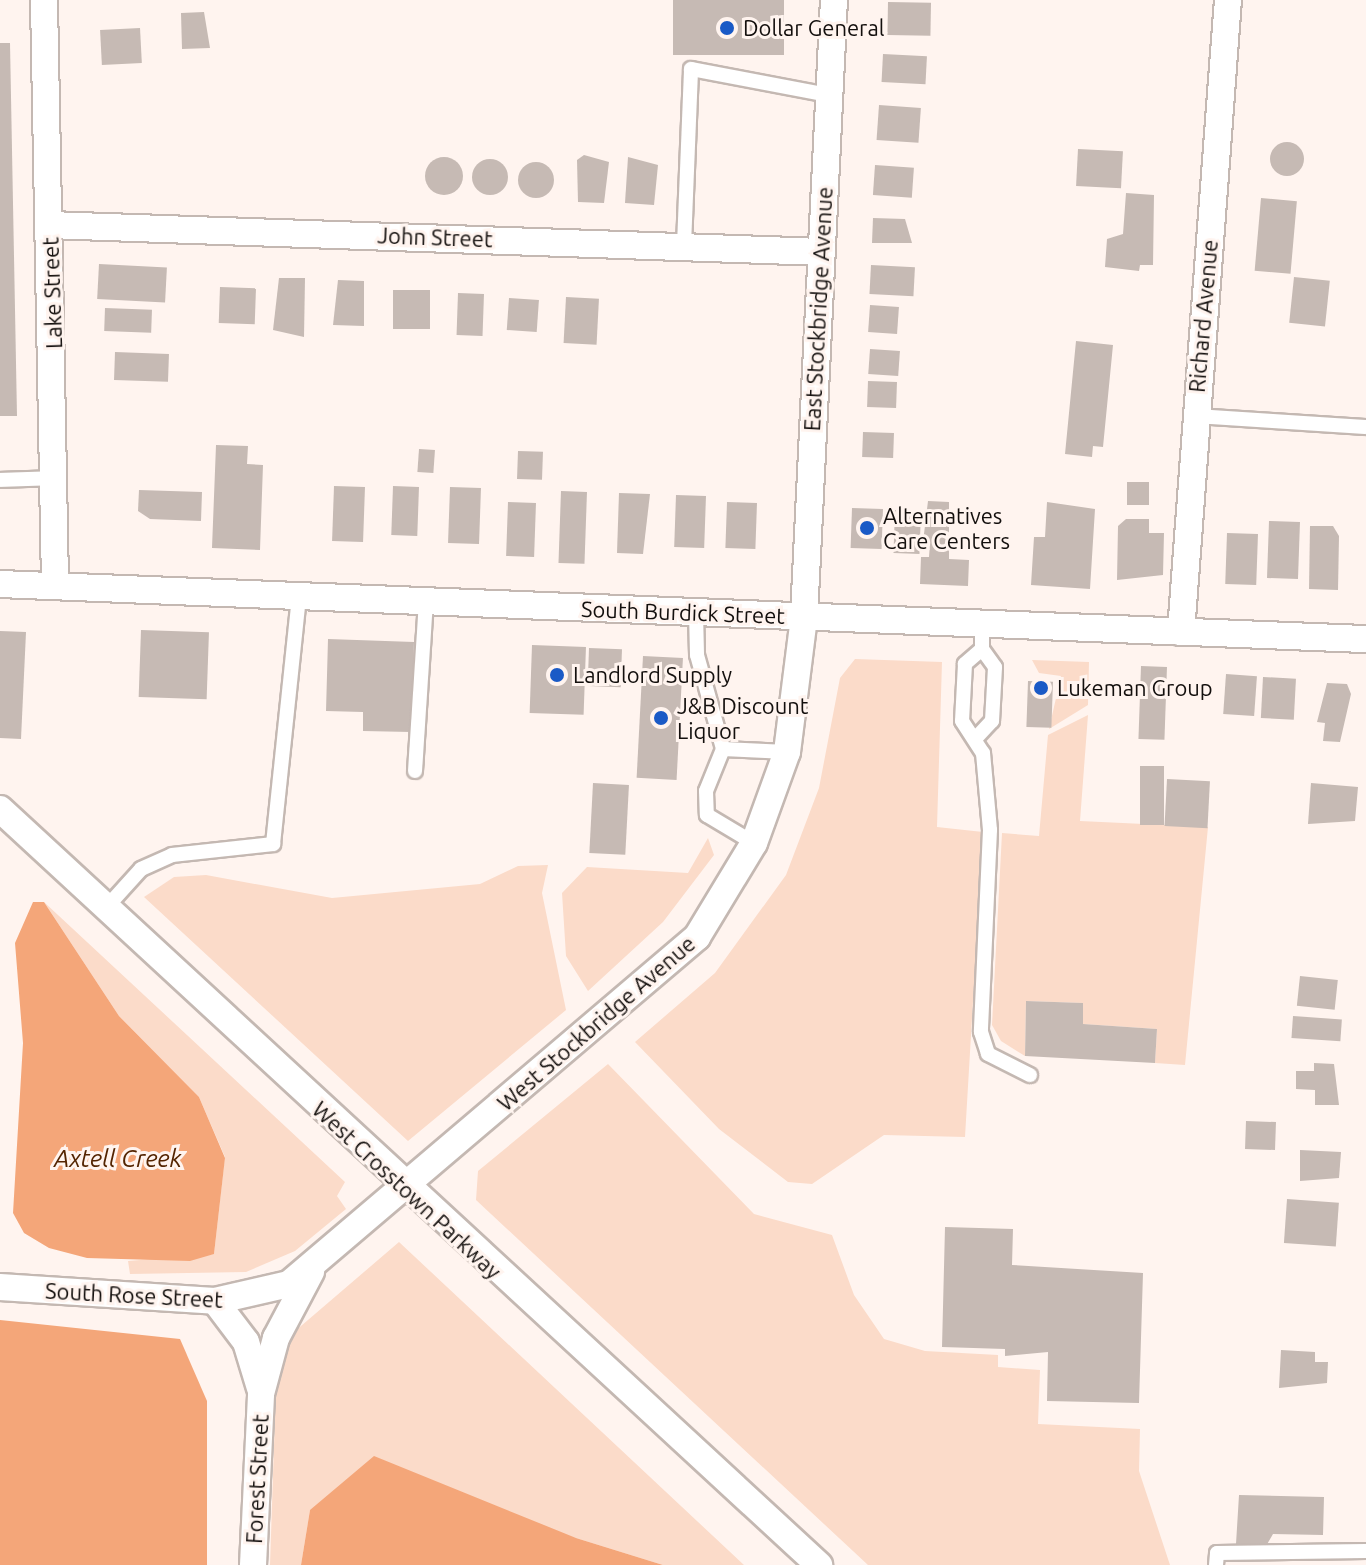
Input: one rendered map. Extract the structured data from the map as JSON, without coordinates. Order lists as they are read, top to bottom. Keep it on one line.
{"streets":{"street":["John Street","Lake Street","East Stockbridge Avenue","Richard Avenue","South Burdick Street","West Stockbridge Avenue","West Crosstown Parkway","South Rose Street","Forest Street"]},"crossings":[["John Street","Lake Street"],["John Street","East Stockbridge Avenue"],["Lake Street","South Burdick Street"],["East Stockbridge Avenue","South Burdick Street"],["East Stockbridge Avenue","West Stockbridge Avenue"],["Richard Avenue","South Burdick Street"],["South Burdick Street","West Stockbridge Avenue"],["West Stockbridge Avenue","West Crosstown Parkway"],["West Stockbridge Avenue","South Rose Street"],["West Stockbridge Avenue","Forest Street"],["South Rose Street","Forest Street"]],"water":["Axtell Creek"],"places":["Dollar General","Alternatives Care Centers","Landlord Supply","Lukeman Group","J&B Discount Liquor"]}
